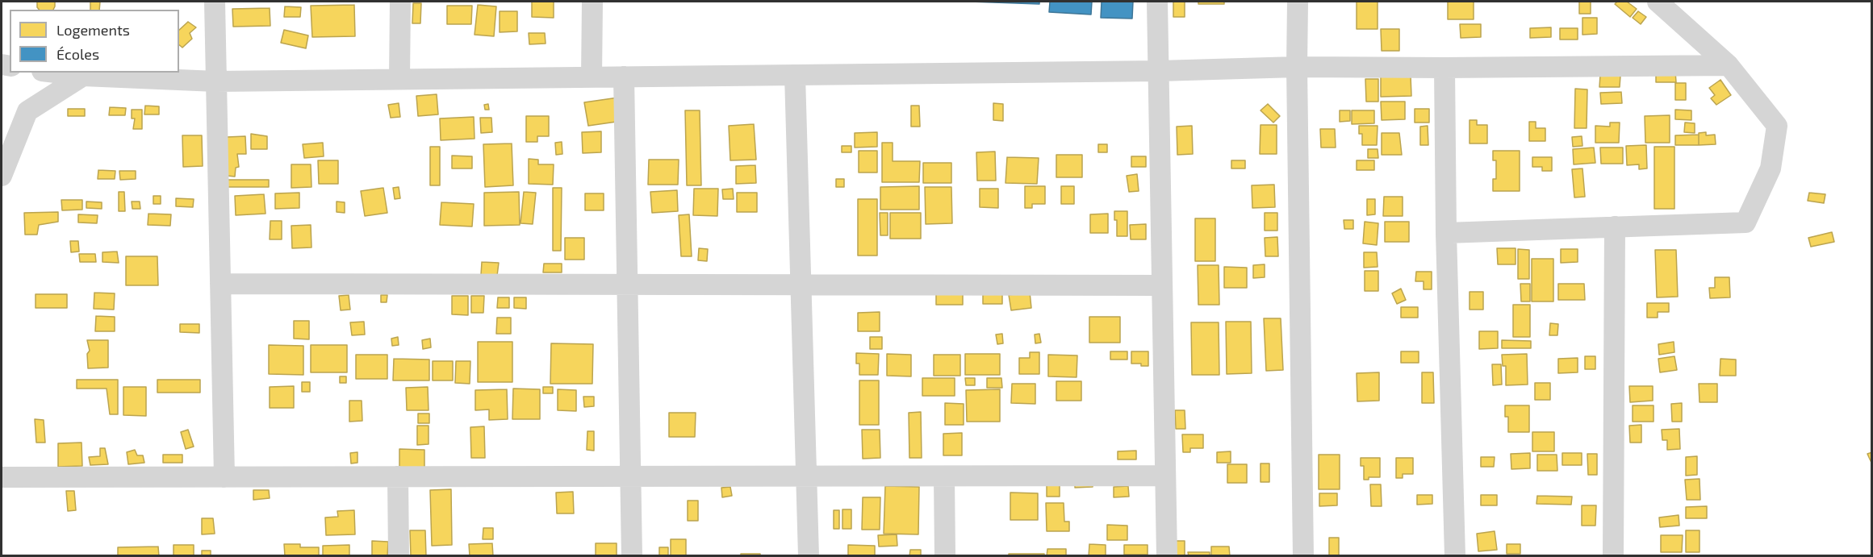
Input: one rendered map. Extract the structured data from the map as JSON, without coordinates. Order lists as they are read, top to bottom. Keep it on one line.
{"legend":["Logements","Écoles"]}
